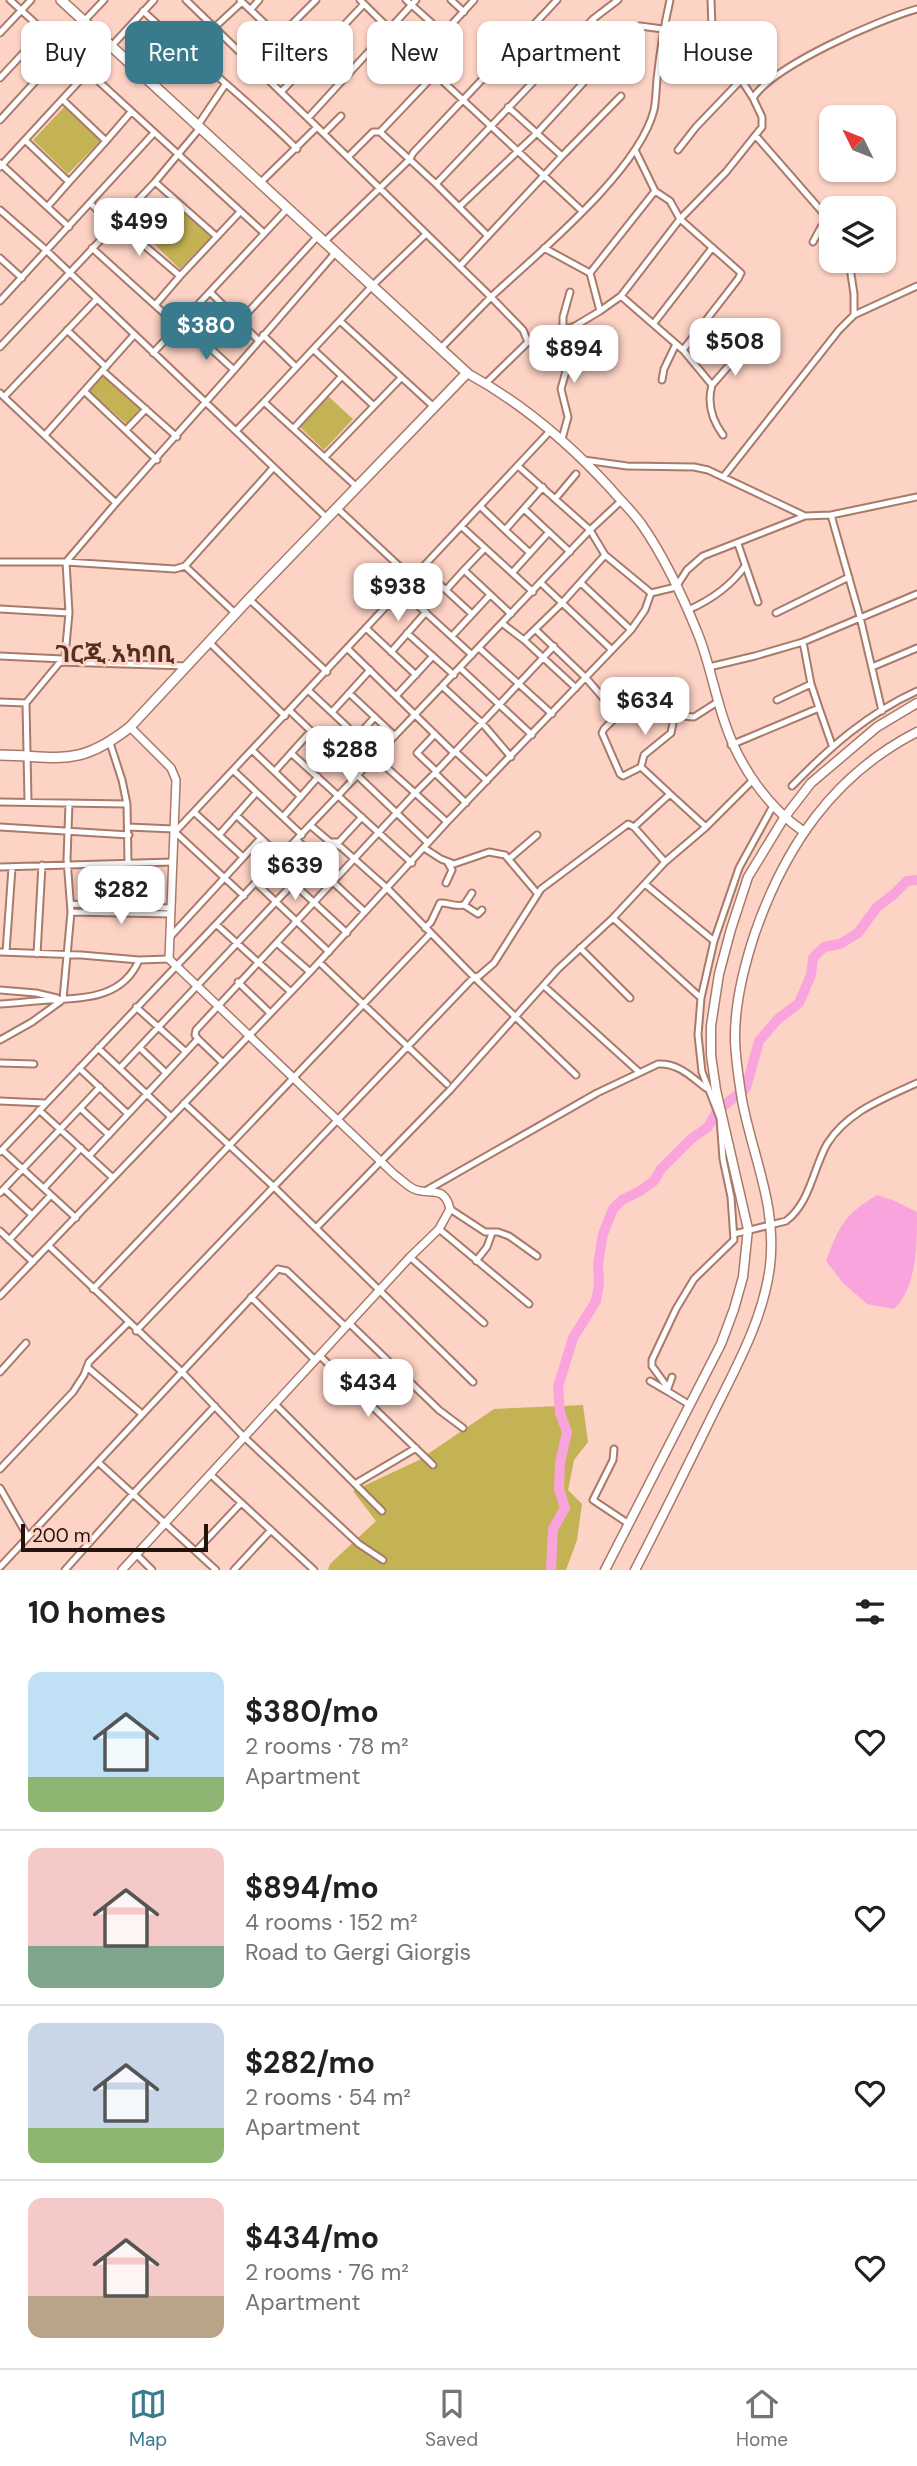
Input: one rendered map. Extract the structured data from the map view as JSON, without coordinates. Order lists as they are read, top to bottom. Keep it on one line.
{"districts":["ገርጂ አካባቢ"],"scale_bar":"200 m","north":"top left","page":{"chip":["Buy","Rent","Filters","New","Apartment","House"],"price":["$499","$380","$508","$894","$938","$634","$288","$639","$282","$434"],"scale":"200 m","heading":"10 homes","list":[{"name":"$380/mo","note":"2 rooms · 78 m² · Apartment"},{"name":"$894/mo","note":"4 rooms · 152 m² · Road to Gergi Giorgis"},{"name":"$282/mo","note":"2 rooms · 54 m² · Apartment"},{"name":"$434/mo","note":"2 rooms · 76 m² · Apartment"}],"tabs":["Map","Saved","Home"]}}
